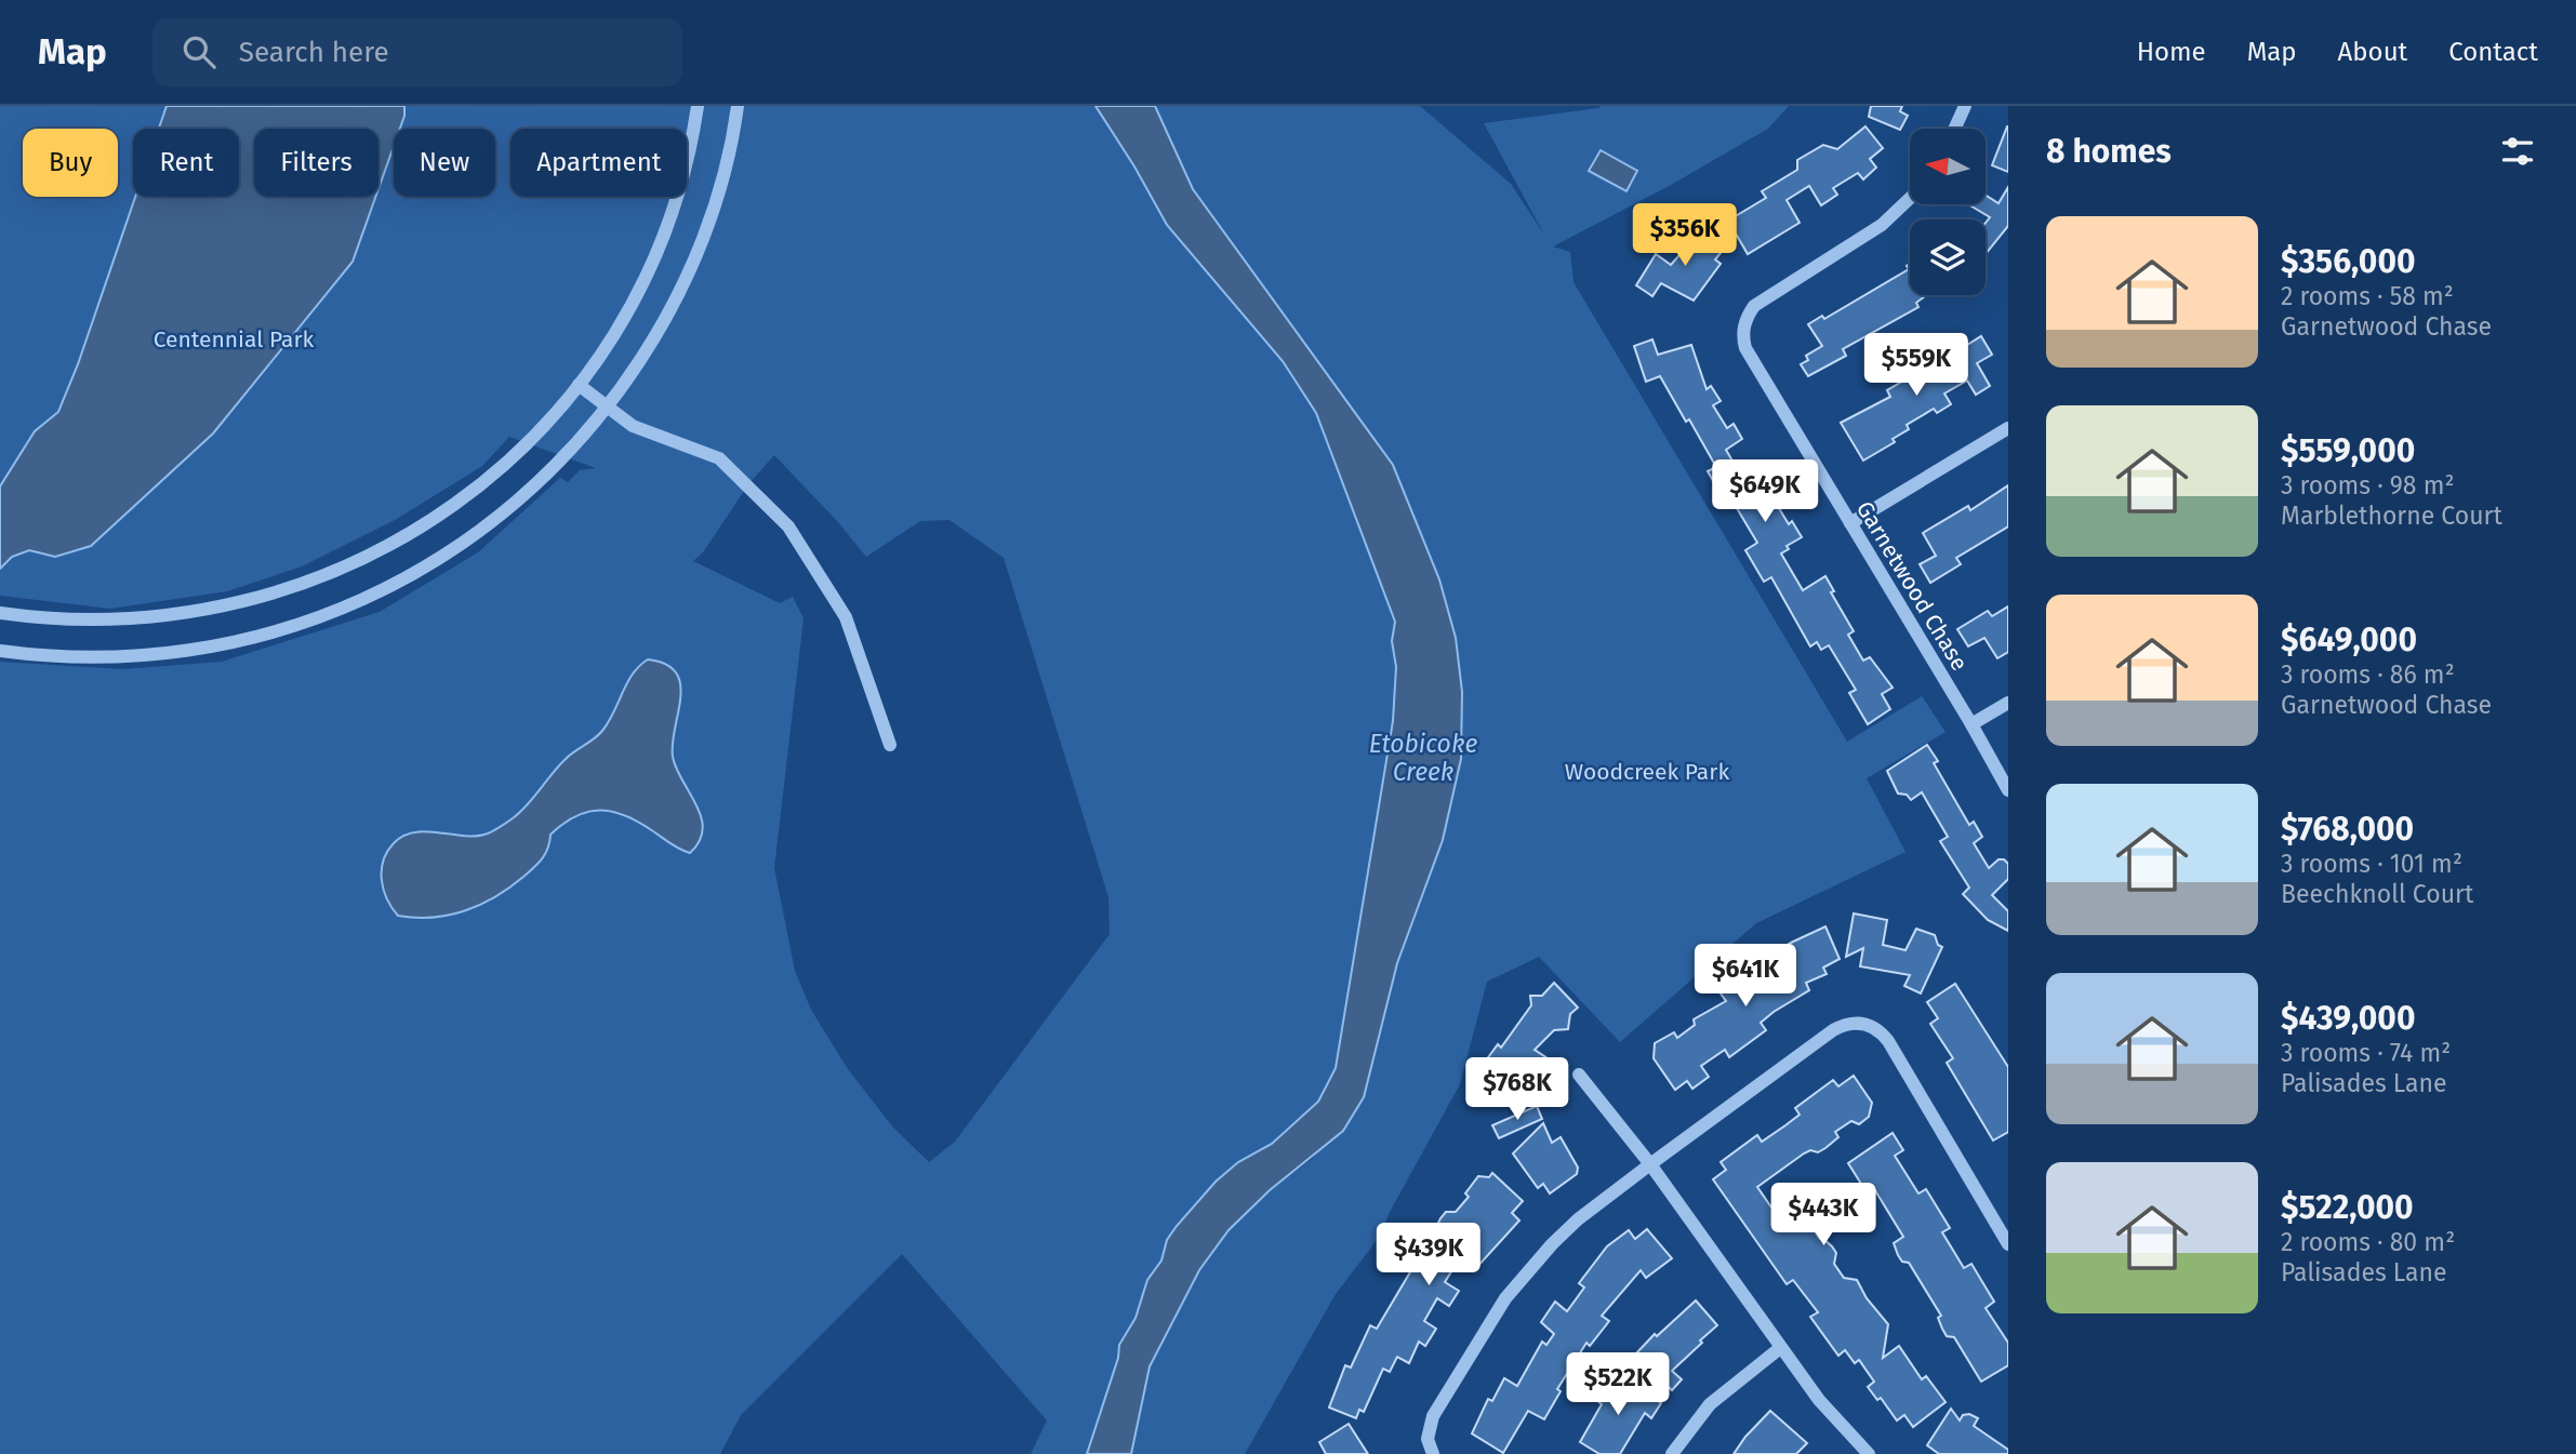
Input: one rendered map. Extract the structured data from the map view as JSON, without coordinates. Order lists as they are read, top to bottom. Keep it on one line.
{"streets":{"street":["Garnetwood Chase"]},"water":["Etobicoke Creek"],"parks":["Centennial Park","Woodcreek Park"],"north":"left","page":{"header":"Map","search":"Search here","nav":["Home","Map","About","Contact"],"heading":"8 homes","chip":["Buy","Rent","Filters","New","Apartment"],"list":[{"name":"$356,000","note":"2 rooms · 58 m² · Garnetwood Chase"},{"name":"$559,000","note":"3 rooms · 98 m² · Marblethorne Court"},{"name":"$649,000","note":"3 rooms · 86 m² · Garnetwood Chase"},{"name":"$768,000","note":"3 rooms · 101 m² · Beechknoll Court"},{"name":"$439,000","note":"3 rooms · 74 m² · Palisades Lane"},{"name":"$522,000","note":"2 rooms · 80 m² · Palisades Lane"}],"price":["$356K","$559K","$649K","$641K","$768K","$443K","$439K","$522K"]}}
